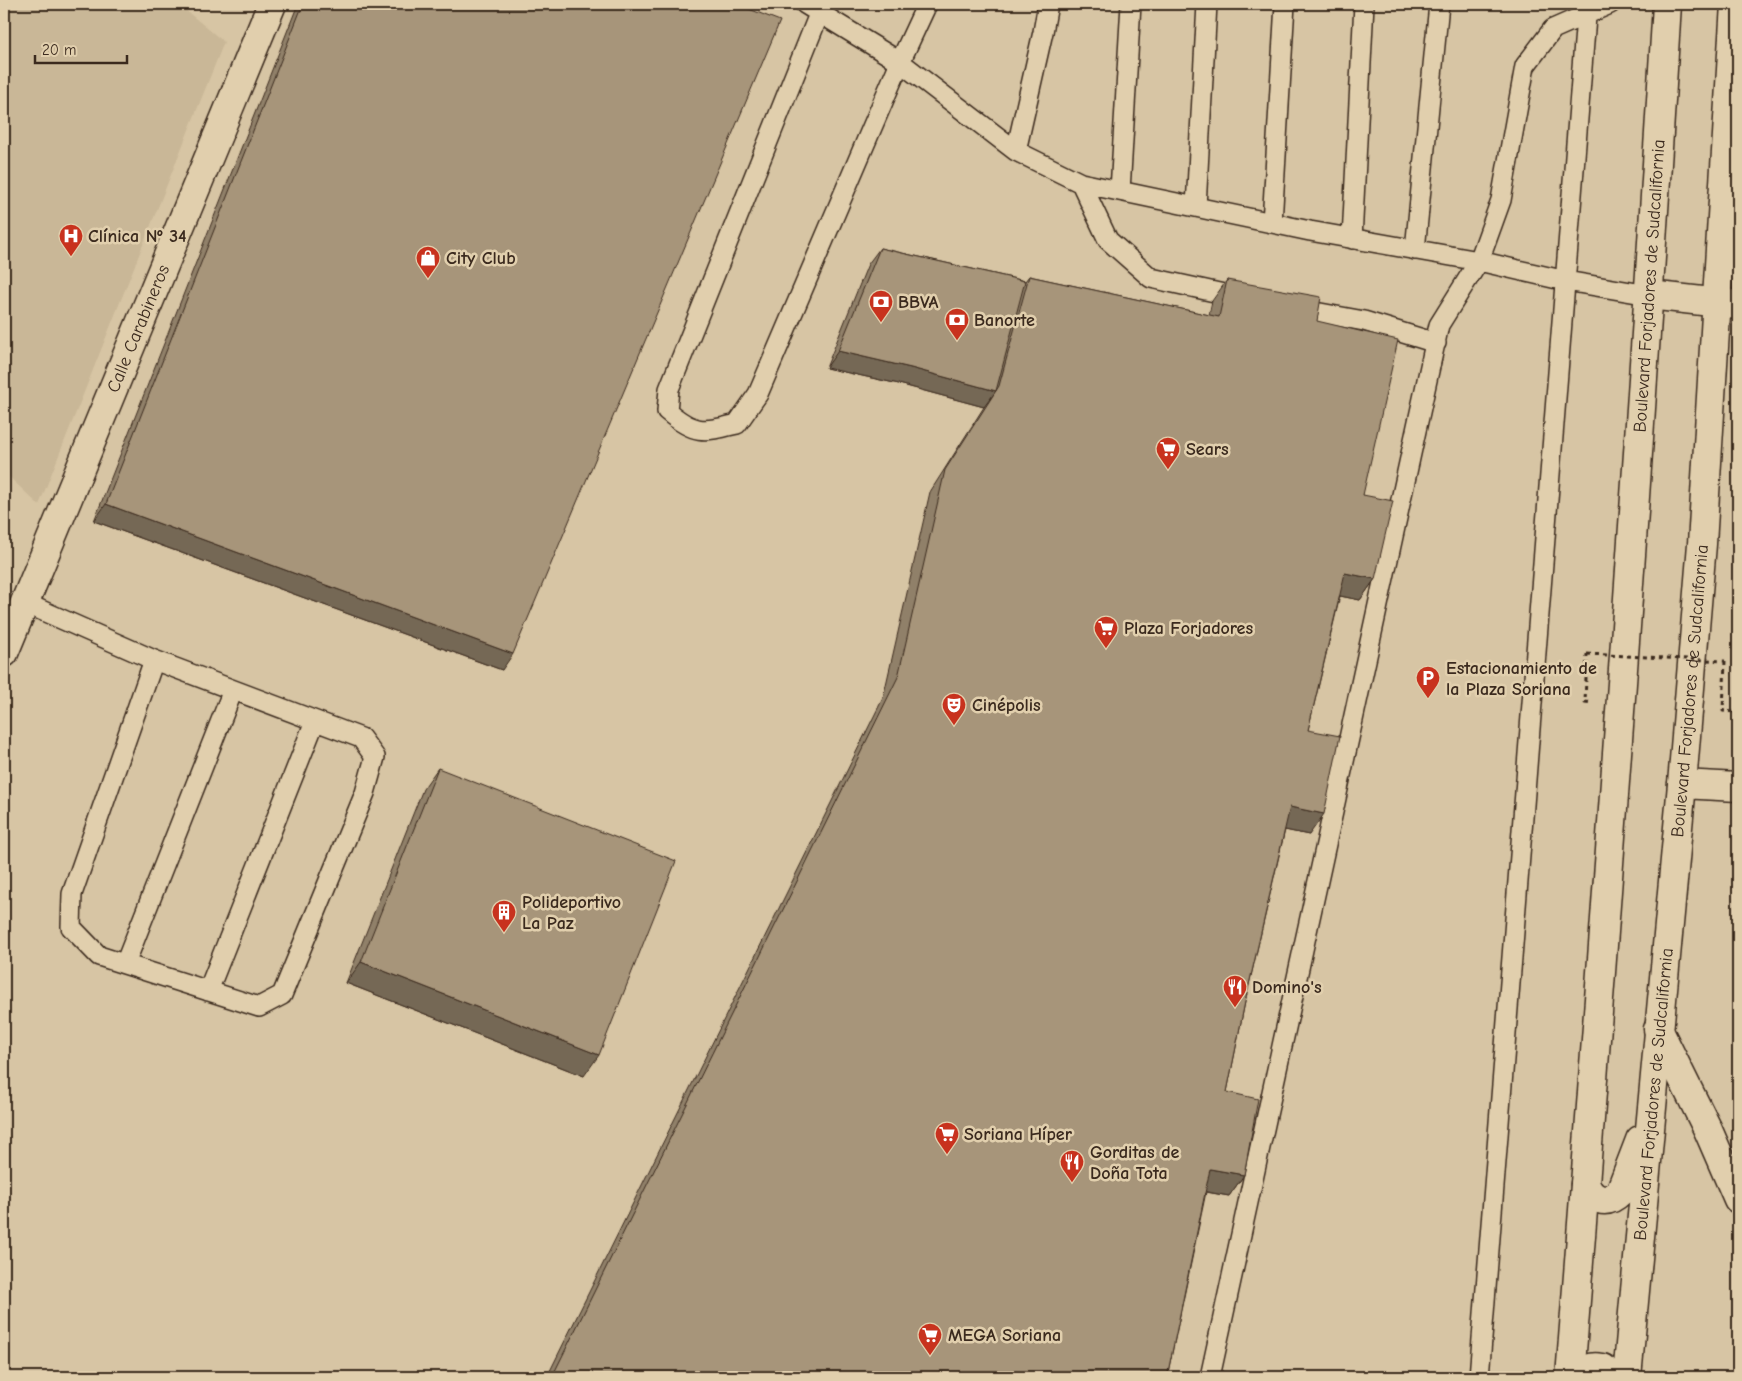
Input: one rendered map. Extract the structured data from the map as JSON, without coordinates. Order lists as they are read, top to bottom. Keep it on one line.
{"streets":{"main road":["Boulevard Forjadores de Sudcalifornia","Calle Carabineros"]},"places":{"hospital":["Clínica Nº 34"],"shop":["City Club"],"bank":["BBVA","Banorte"],"supermarket":["Sears","Plaza Forjadores","Soriana Híper","MEGA Soriana"],"parking":["Estacionamiento de la Plaza Soriana"],"theatre":["Cinépolis"],"building":["Polideportivo La Paz"],"restaurant":["Domino's","Gorditas de Doña Tota"]},"scale_bar":"20 m"}
